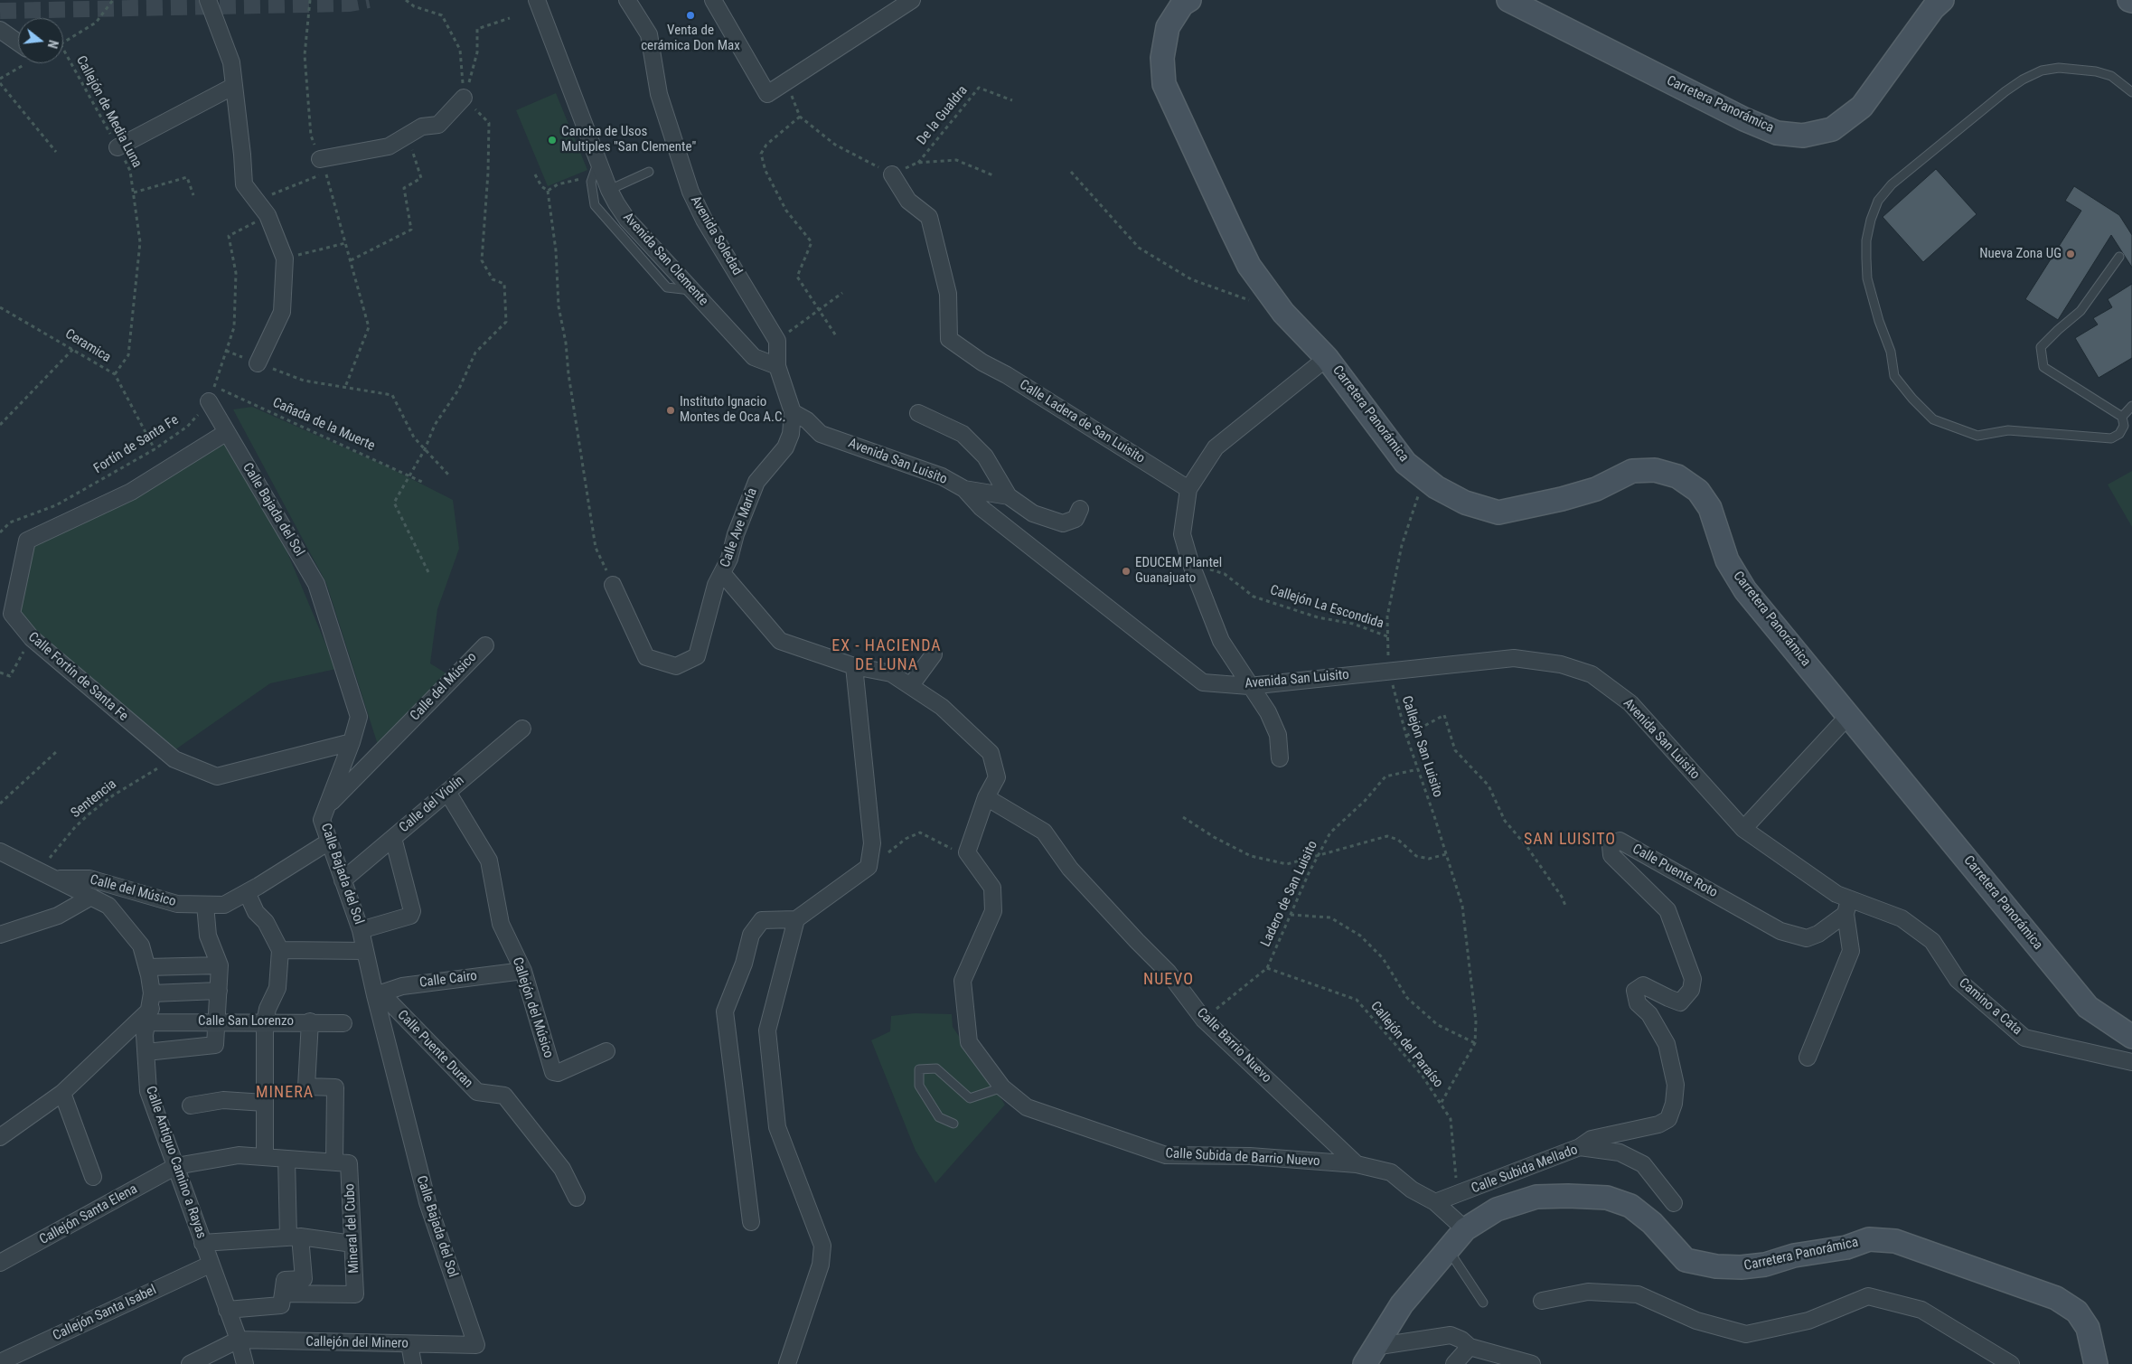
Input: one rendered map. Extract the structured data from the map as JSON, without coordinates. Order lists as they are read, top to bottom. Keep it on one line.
{"streets":{"street":["Carretera Panorámica","Avenida Soledad","Avenida San Clemente","Calle Ladera de San Luisito","Avenida San Luisito","Calle Bajada del Sol","Calle Ave María","Calle Fortín de Santa Fe","Calle del Músico","Calle del Violín","Calle Puente Roto","Calle Cairo","Camino a Cata","Callejón del Músico","Calle San Lorenzo","Calle Barrio Nuevo","Calle Puente Duran","Calle Subida de Barrio Nuevo","Calle Antiguo Camino a Rayas","Calle Subida Mellado","Callejón Santa Elena","Mineral del Cubo","Callejón Santa Isabel","Callejón del Minero"],"path":["Callejón de Media Luna","De la Gualdra","Ceramica","Cañada de la Muerte","Fortín de Santa Fe","Callejón La Escondida","Callejón San Luisito","Sentencia","Ladero de San Luisito","Callejón del Paraíso"]},"crossings":[["Carretera Panorámica","Callejón San Luisito"],["Callejón de Media Luna","Ceramica"],["Ceramica","Fortín de Santa Fe"],["Cañada de la Muerte","Fortín de Santa Fe"],["Cañada de la Muerte","Calle Bajada del Sol"],["Fortín de Santa Fe","Calle Bajada del Sol"],["Avenida San Luisito","Calle Ave María"],["Avenida San Luisito","Callejón San Luisito"],["Avenida San Luisito","Camino a Cata"],["Calle Bajada del Sol","Calle Fortín de Santa Fe"],["Calle Bajada del Sol","Calle del Músico"],["Calle Bajada del Sol","Calle del Violín"],["Calle Bajada del Sol","Calle Cairo"],["Calle Bajada del Sol","Calle Puente Duran"],["Calle Bajada del Sol","Callejón del Minero"],["Callejón La Escondida","Callejón San Luisito"],["Calle Fortín de Santa Fe","Sentencia"],["Calle del Músico","Calle Antiguo Camino a Rayas"],["Callejón San Luisito","Ladero de San Luisito"],["Sentencia","Calle Antiguo Camino a Rayas"],["Calle del Violín","Callejón del Músico"],["Calle Puente Roto","Calle Subida Mellado"],["Ladero de San Luisito","Callejón del Paraíso"],["Ladero de San Luisito","Calle Barrio Nuevo"],["Calle Cairo","Callejón del Músico"],["Calle Cairo","Calle Puente Duran"],["Calle San Lorenzo","Calle Antiguo Camino a Rayas"],["Calle San Lorenzo","Mineral del Cubo"],["Callejón del Paraíso","Calle Subida Mellado"],["Calle Barrio Nuevo","Calle Subida de Barrio Nuevo"],["Calle Antiguo Camino a Rayas","Callejón Santa Elena"],["Calle Antiguo Camino a Rayas","Callejón Santa Isabel"],["Calle Antiguo Camino a Rayas","Callejón del Minero"],["Callejón Santa Elena","Mineral del Cubo"]],"districts":["EX - HACIENDA DE LUNA","SAN LUISITO","NUEVO","MINERA"],"places":["Venta de cerámica Don Max","Cancha de Usos Multiples \"San Clemente\"","Nueva Zona UG","Instituto Ignacio Montes de Oca A.C.","EDUCEM Plantel Guanajuato"],"north":"right"}
